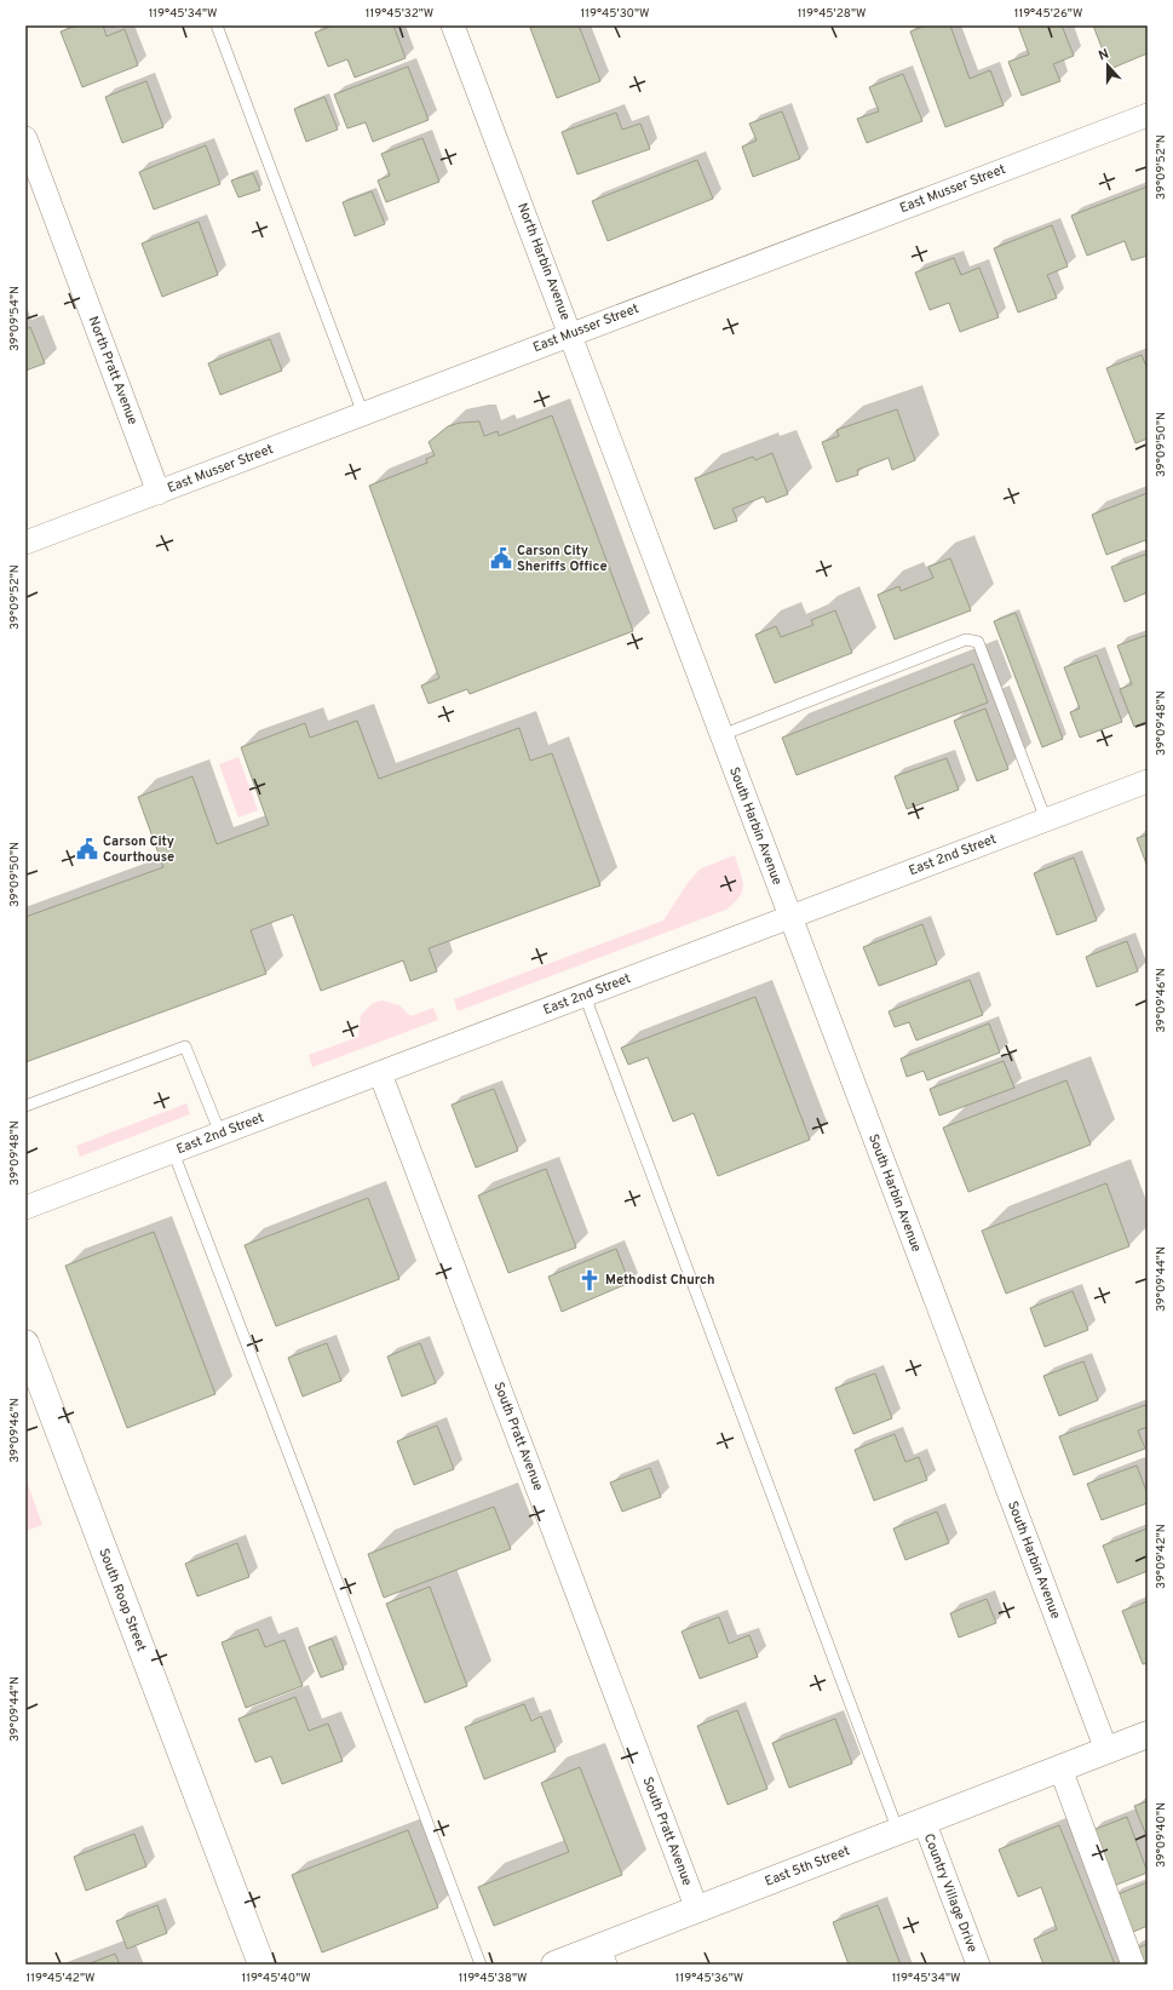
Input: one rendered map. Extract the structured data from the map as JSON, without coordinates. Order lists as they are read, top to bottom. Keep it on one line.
{"streets":{"street":["East Musser Street","North Harbin Avenue","North Pratt Avenue","South Harbin Avenue","East 2nd Street","South Pratt Avenue","South Roop Street","East 5th Street","Country Village Drive"]},"crossings":[["East Musser Street","North Harbin Avenue"],["East Musser Street","North Pratt Avenue"],["North Harbin Avenue","South Harbin Avenue"],["South Harbin Avenue","East 2nd Street"],["South Harbin Avenue","East 5th Street"],["East 2nd Street","South Pratt Avenue"],["South Pratt Avenue","East 5th Street"],["East 5th Street","Country Village Drive"]],"places":{"public building":["Carson City Sheriffs Office","Carson City Courthouse"],"church":["Methodist Church"]},"north":"top","coordinates":["119°45'34\"W","119°45'32\"W","119°45'30\"W","119°45'28\"W","119°45'26\"W","39°09'52\"N","39°09'54\"N","39°09'50\"N","39°09'48\"N","39°09'46\"N","39°09'44\"N","39°09'42\"N","39°09'40\"N","119°45'42\"W","119°45'40\"W","119°45'38\"W","119°45'36\"W"]}
